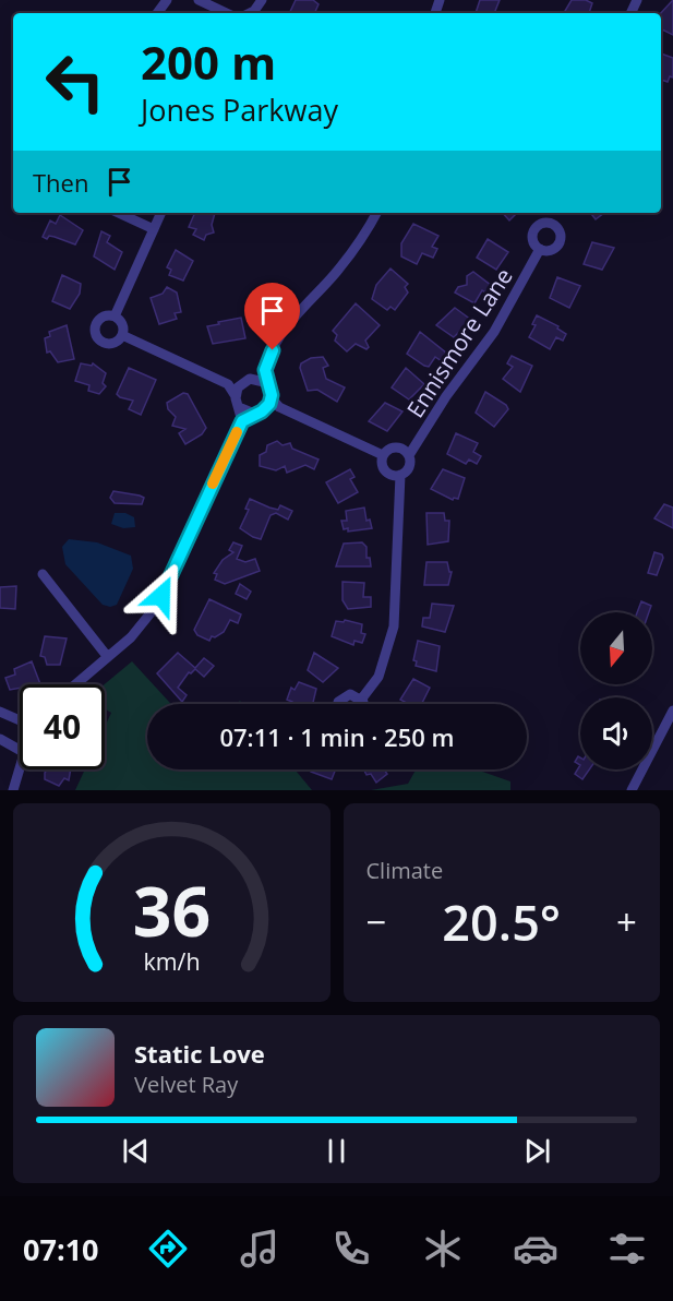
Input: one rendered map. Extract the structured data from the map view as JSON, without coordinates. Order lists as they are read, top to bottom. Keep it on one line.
{"streets":{"street":["Ennismore Lane"]},"north":"bottom","page":{"turn":["200 m","Jones Parkway"],"then":"Then","limit":"40","trip":"07:11 · 1 min · 250 m","tile":"Climate","heat":["−","20.5°","+"],"song":["Static Love","Velvet Ray"],"tabs":"07:10","gauge":["36","km/h"]}}
